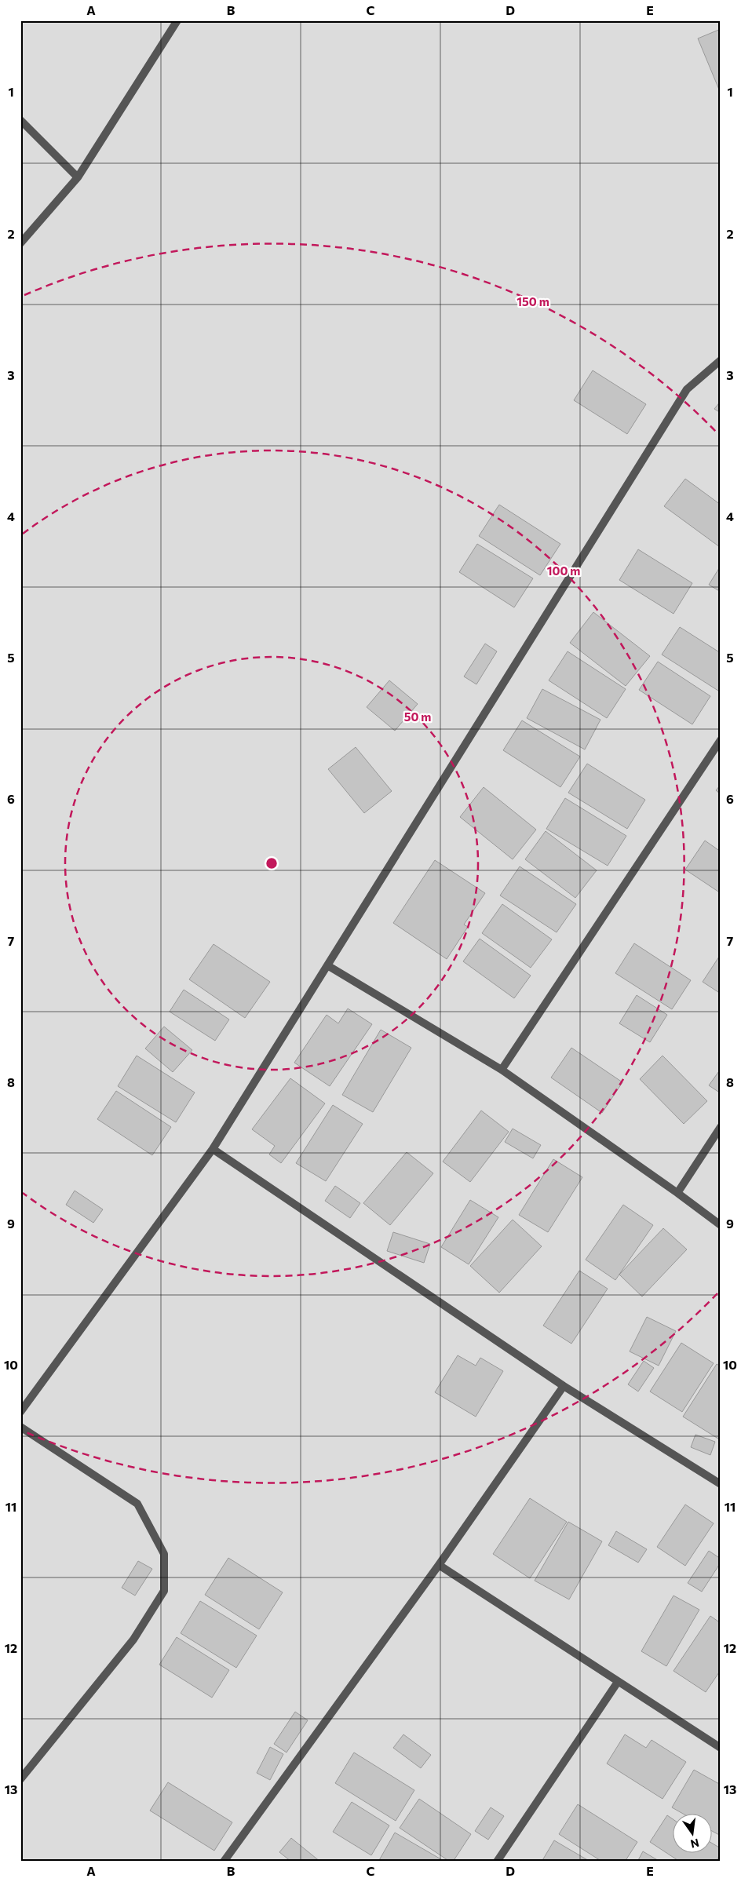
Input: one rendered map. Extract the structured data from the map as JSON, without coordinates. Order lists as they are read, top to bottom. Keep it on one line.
{"north":"bottom","grid":{"columns":["A","B","C","D","E"],"rows":["1","2","3","4","5","6","7","8","9","10","11","12","13"]},"rings":["150 m","100 m","50 m"]}
